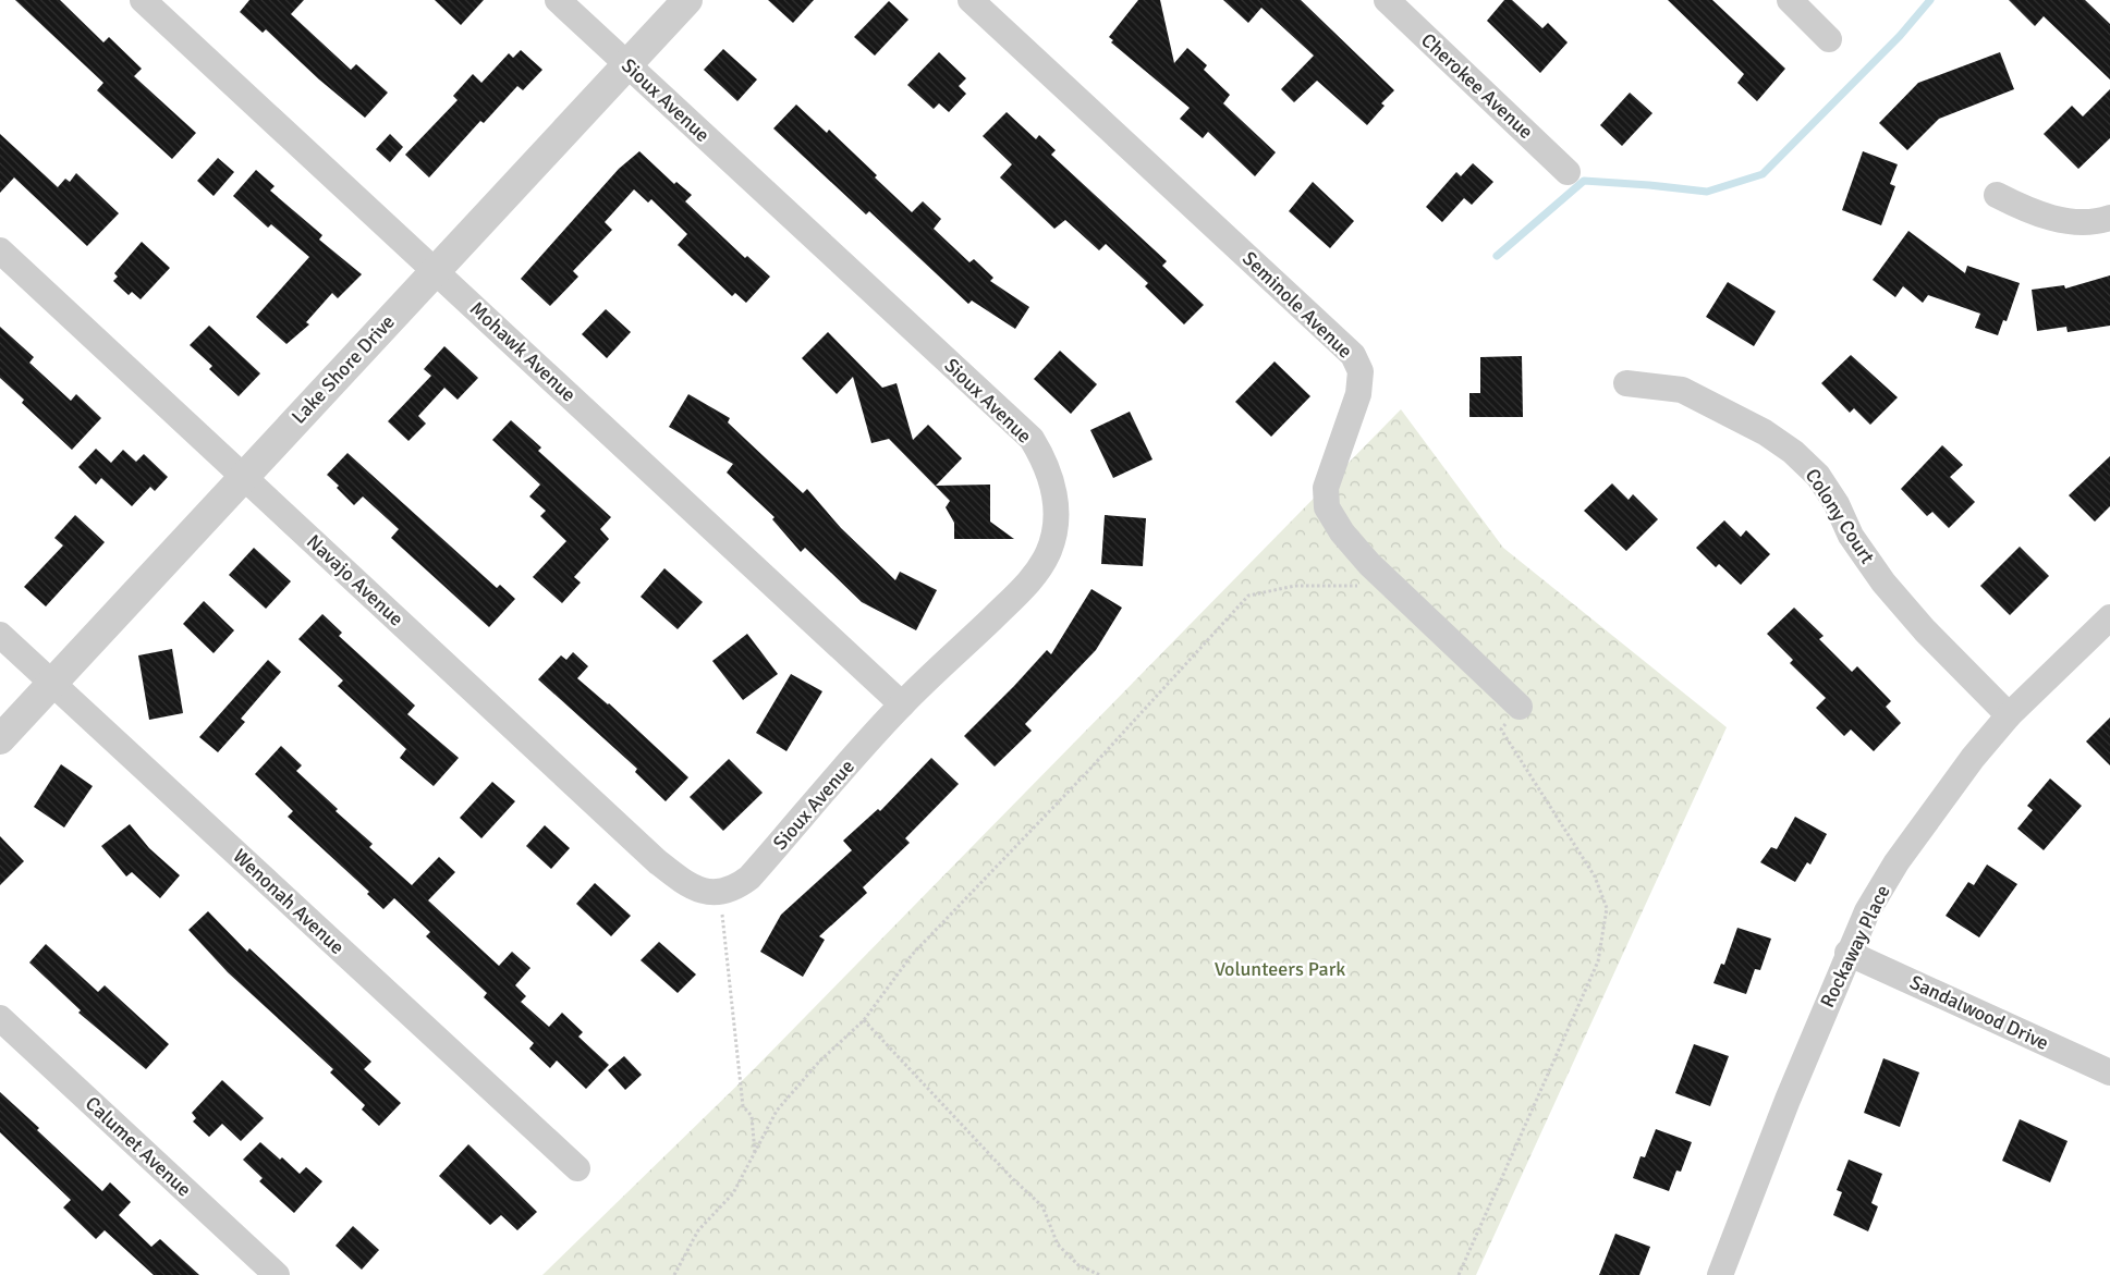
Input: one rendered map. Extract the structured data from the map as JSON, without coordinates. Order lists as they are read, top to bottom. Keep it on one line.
{"streets":{"street":["Cherokee Avenue","Sioux Avenue","Seminole Avenue","Mohawk Avenue","Lake Shore Drive","Colony Court","Navajo Avenue","Wenonah Avenue","Rockaway Place","Sandalwood Drive","Calumet Avenue"]},"crossings":[["Sioux Avenue","Mohawk Avenue"],["Sioux Avenue","Lake Shore Drive"],["Sioux Avenue","Navajo Avenue"],["Mohawk Avenue","Lake Shore Drive"],["Lake Shore Drive","Navajo Avenue"],["Lake Shore Drive","Wenonah Avenue"],["Colony Court","Rockaway Place"],["Rockaway Place","Sandalwood Drive"]],"parks":["Volunteers Park"]}
